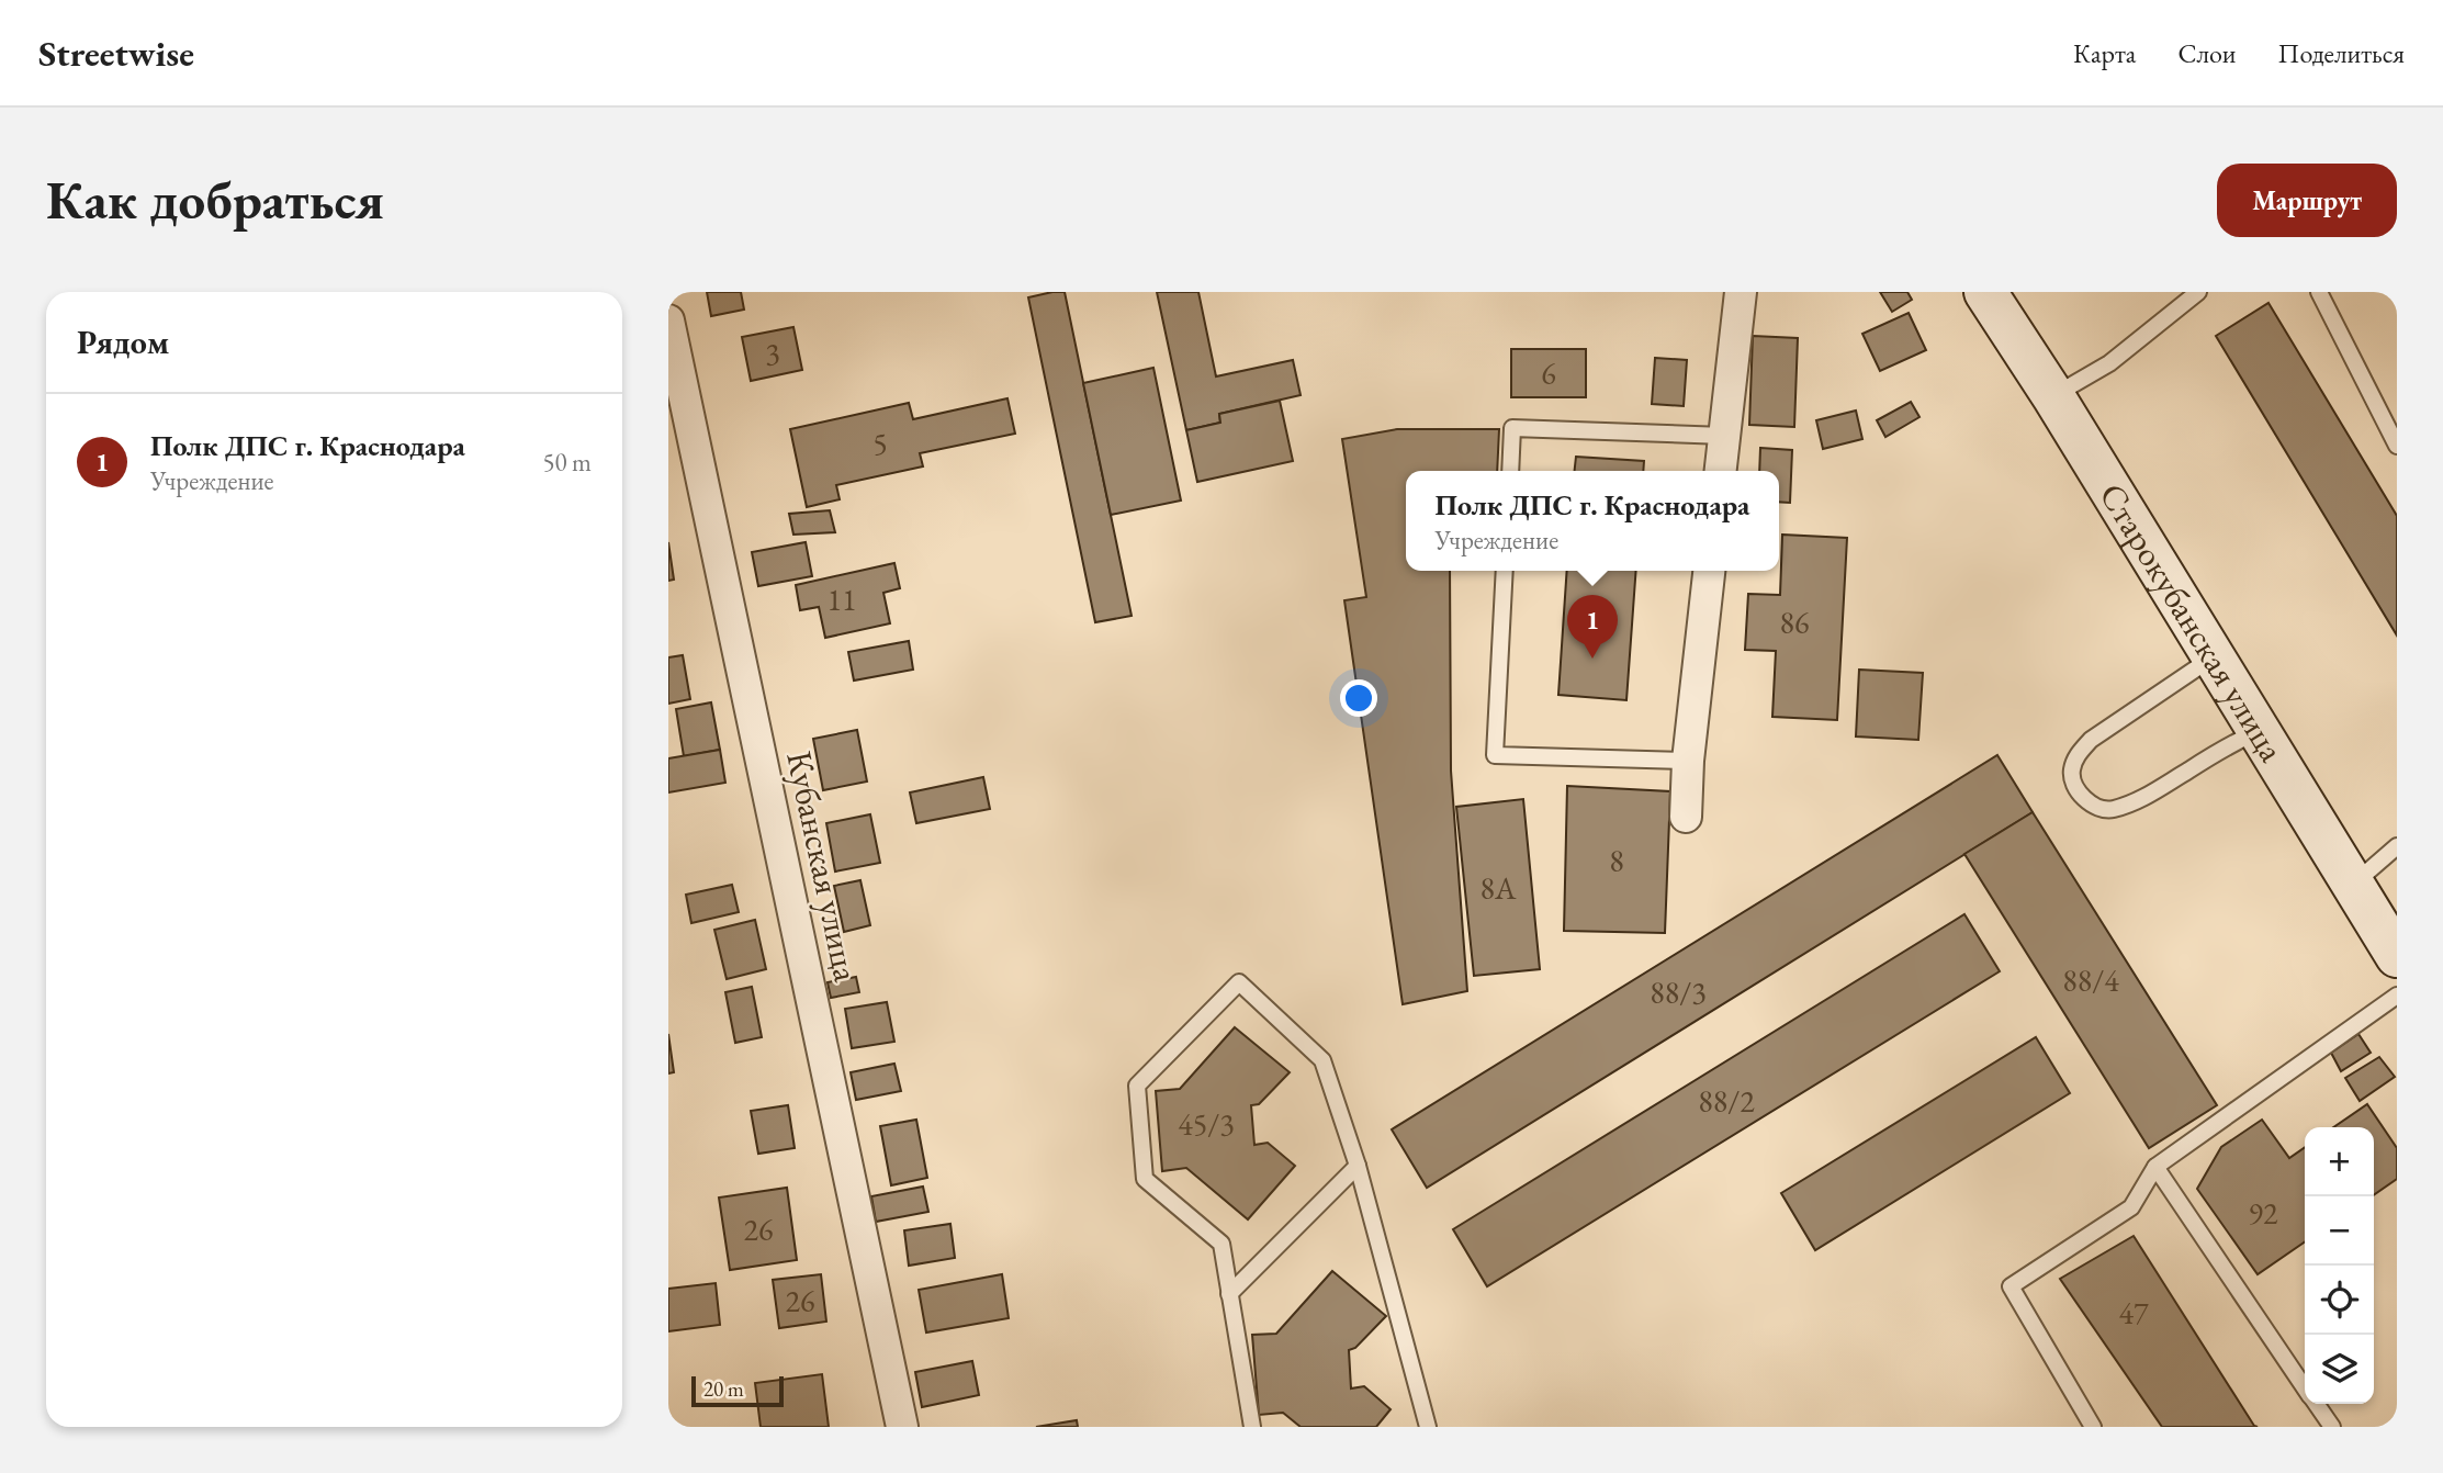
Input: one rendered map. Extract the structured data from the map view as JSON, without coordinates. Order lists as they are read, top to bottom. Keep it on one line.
{"streets":{"street":["Старокубанская улица","Кубанская улица"]},"house_numbers":["3","6","5","11","86","8","8А","88/4","88/3","88/2","45/3","92","26","26","47"],"scale_bar":"20 m","page":{"header":"Streetwise","nav":["Карта","Слои","Поделиться"],"buttons":"Маршрут","title":"Как добраться","heading":"Рядом","list":[{"mark":"1","name":"Полк ДПС г. Краснодара","note":"Учреждение","value":"50 m"}],"popup":["Полк ДПС г. Краснодара","Учреждение"],"pins":"1","map_buttons":["+","−"],"scale":"20 m"}}
